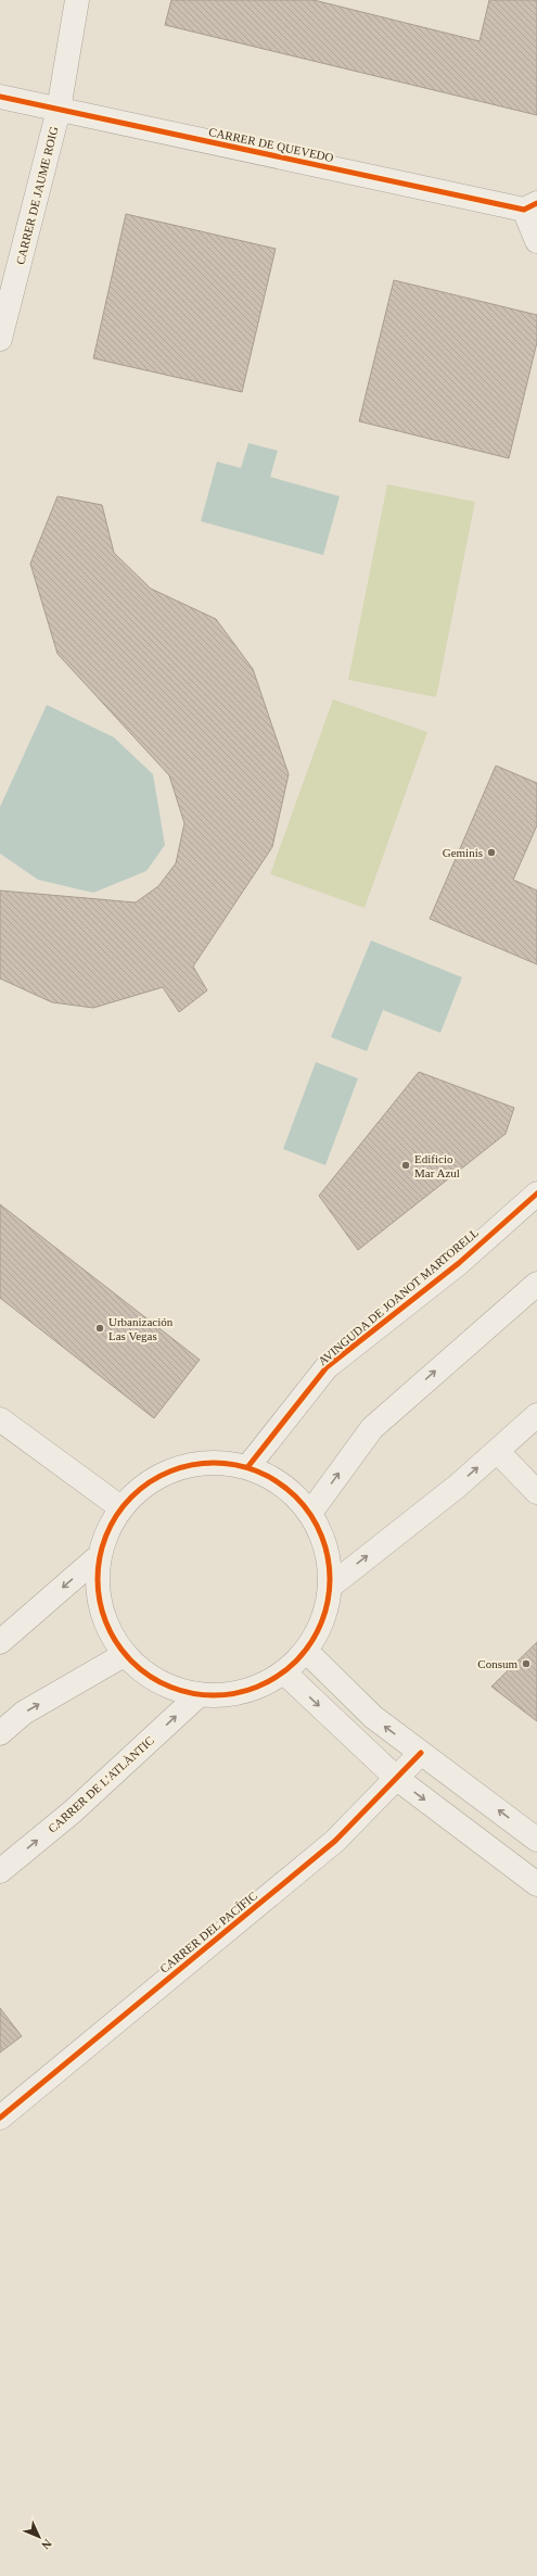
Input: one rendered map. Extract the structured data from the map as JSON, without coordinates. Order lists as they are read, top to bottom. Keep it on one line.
{"streets":{"street":["CARRER DE QUEVEDO","CARRER DE JAUME ROIG","AVINGUDA DE JOANOT MARTORELL","CARRER DE L'ATLÀNTIC","CARRER DEL PACÍFIC"]},"crossings":[["CARRER DE QUEVEDO","CARRER DE JAUME ROIG"]],"places":["Geminis","Edificio Mar Azul","Urbanización Las Vegas","Consum"],"north":"bottom right"}
